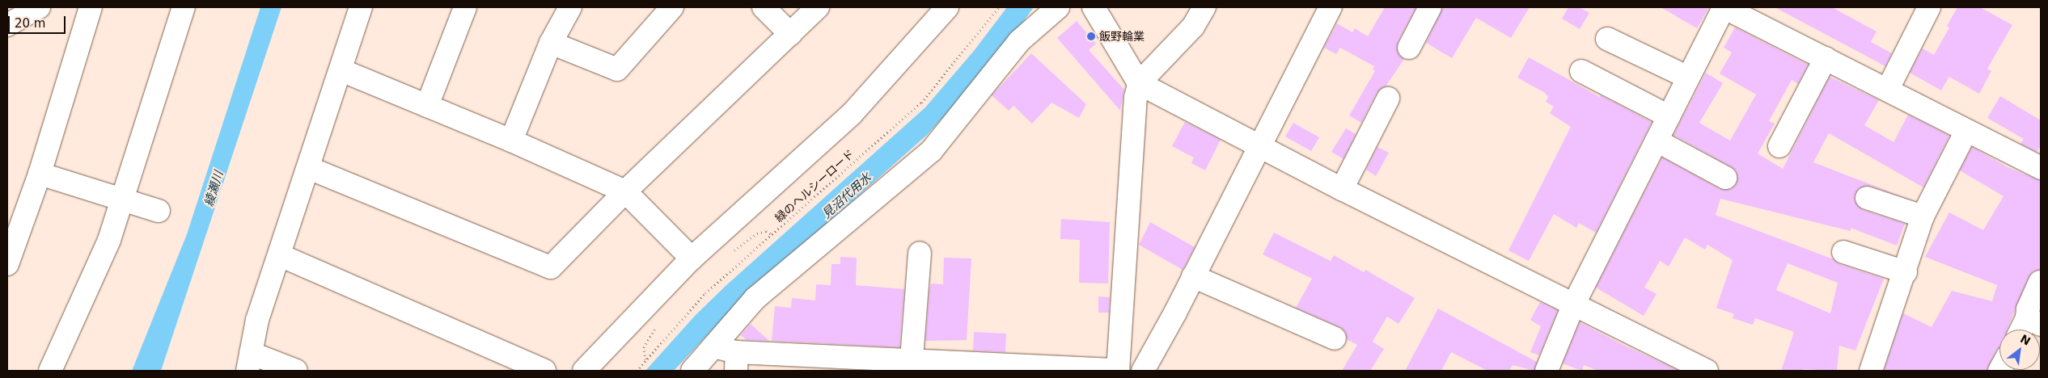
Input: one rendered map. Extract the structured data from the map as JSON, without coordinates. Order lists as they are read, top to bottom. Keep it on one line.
{"streets":{"path":["緑のヘルシーロード"]},"water":["綾瀬川","見沼代用水"],"places":["飯野輪業"],"scale_bar":"20 m","north":"top right"}
